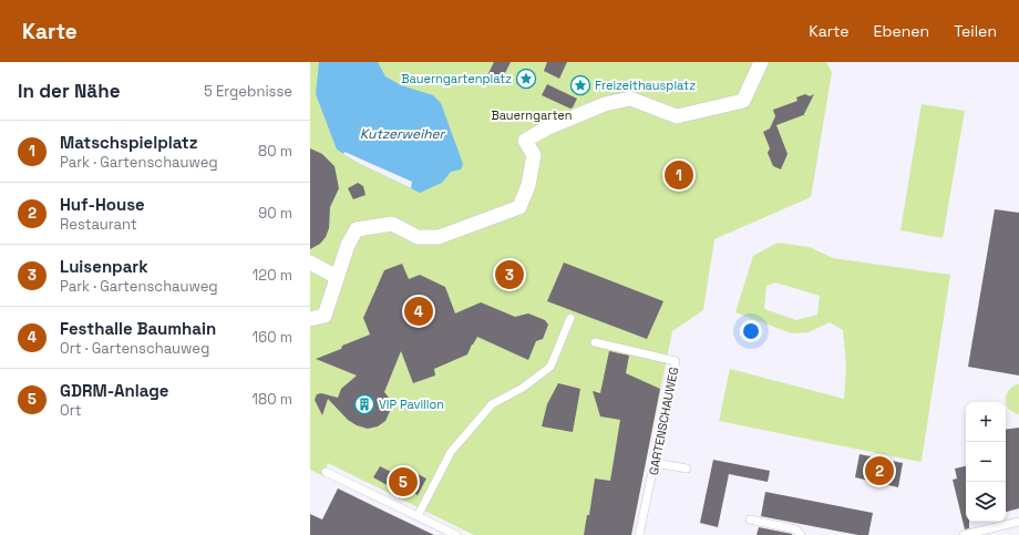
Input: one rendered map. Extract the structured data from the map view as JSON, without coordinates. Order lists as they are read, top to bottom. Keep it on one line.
{"streets":{"lane":["GARTENSCHAUWEG"]},"water":["Kutzerweiher"],"parks":["Bauerngarten"],"places":{"place":["Bauerngartenplatz","Freizeithausplatz"],"building":["VIP Pavillon"]},"page":{"header":"Karte","nav":["Karte","Ebenen","Teilen"],"heading":["In der Nähe","5 Ergebnisse"],"list":[{"mark":"1","name":"Matschspielplatz","note":"Park · Gartenschauweg","value":"80 m"},{"mark":"2","name":"Huf-House","note":"Restaurant","value":"90 m"},{"mark":"3","name":"Luisenpark","note":"Park · Gartenschauweg","value":"120 m"},{"mark":"4","name":"Festhalle Baumhain","note":"Ort · Gartenschauweg","value":"160 m"},{"mark":"5","name":"GDRM-Anlage","note":"Ort","value":"180 m"}],"pins":["1","3","4","2","5"],"map_buttons":["+","−"]}}
